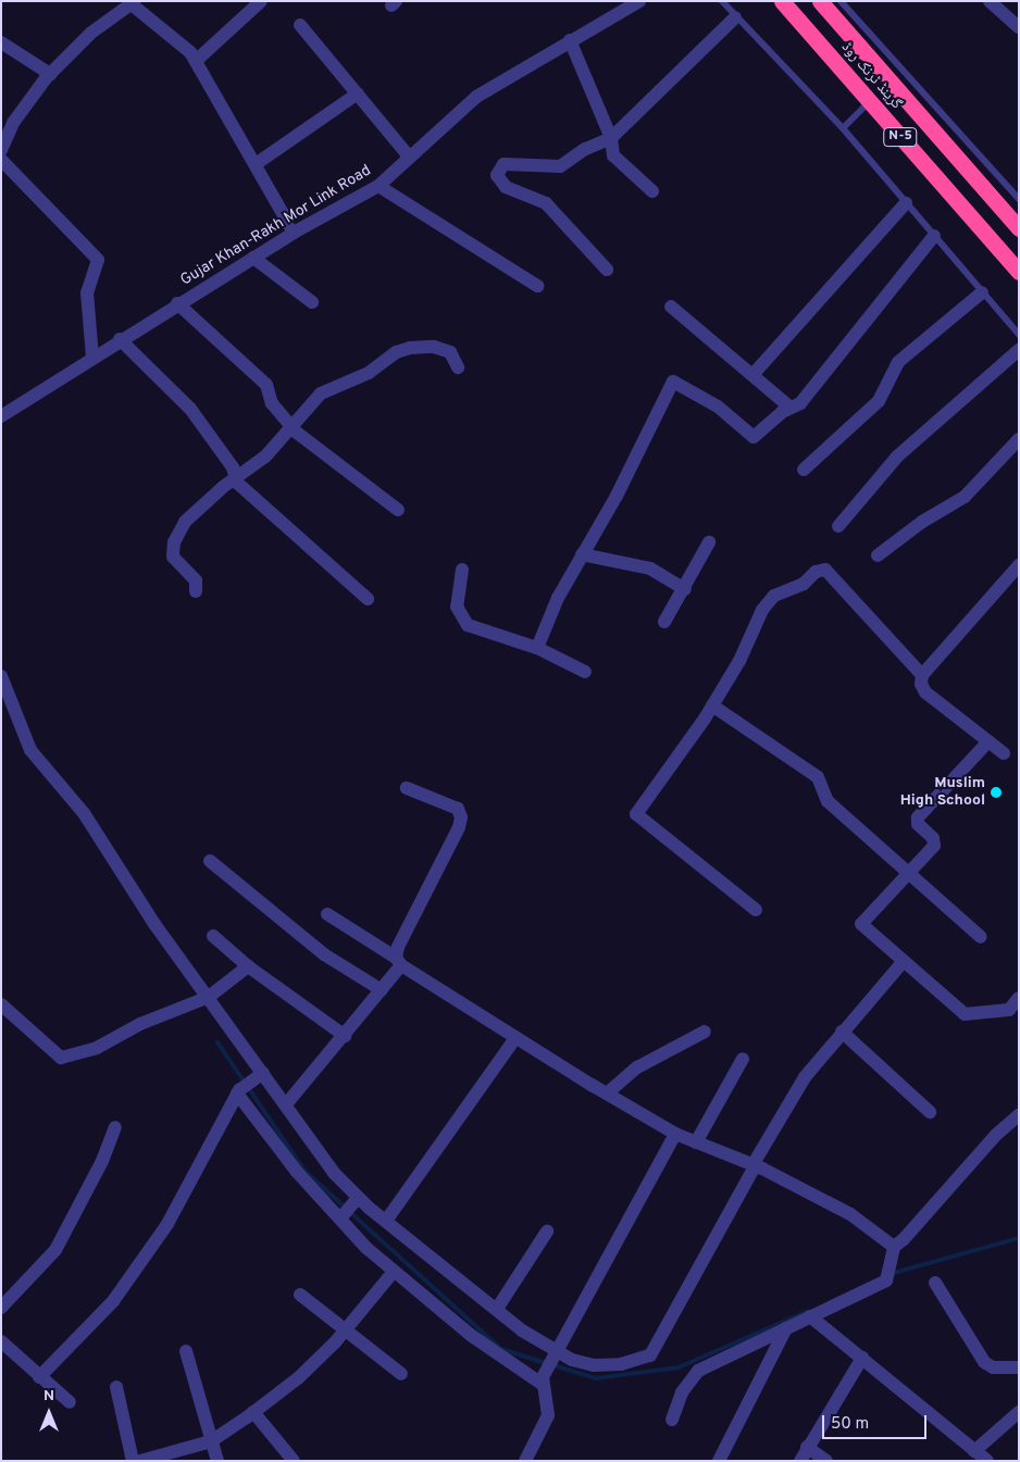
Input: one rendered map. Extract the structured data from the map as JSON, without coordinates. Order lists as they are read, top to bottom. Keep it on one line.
{"streets":{"highway":["گرینڈ ٹرنک روڈ","N-5"],"street":["Gujar Khan-Rakh Mor Link Road"]},"places":["Muslim High School"],"scale_bar":"50 m","north":"top"}
